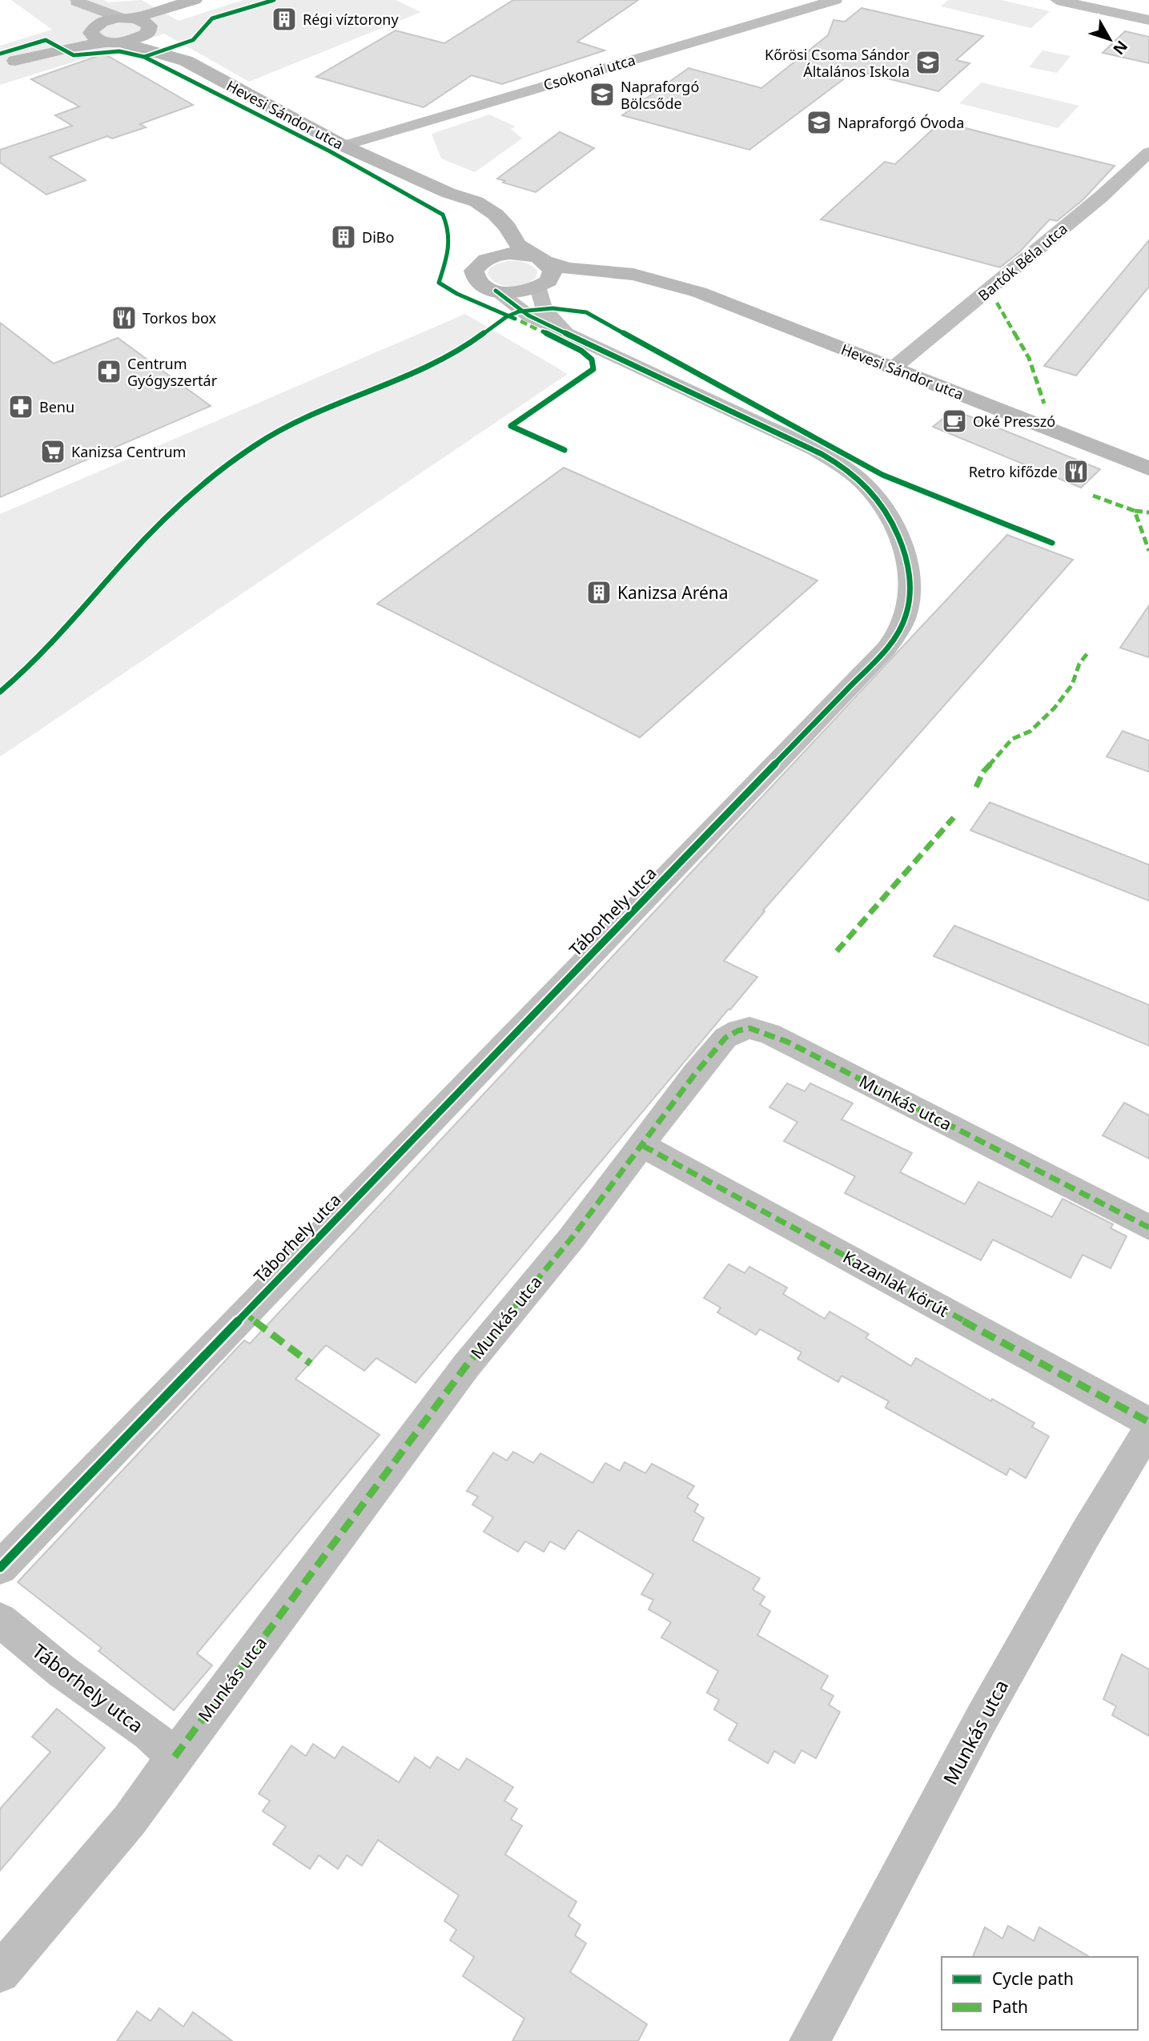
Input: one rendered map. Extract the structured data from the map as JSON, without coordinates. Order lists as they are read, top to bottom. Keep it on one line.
{"streets":{"main road":["Hevesi Sándor utca"],"street":["Csokonai utca","Bartók Béla utca","Táborhely utca","Munkás utca","Kazanlak körút"]},"crossings":[["Csokonai utca","Hevesi Sándor utca"],["Hevesi Sándor utca","Bartók Béla utca"],["Hevesi Sándor utca","Táborhely utca"],["Táborhely utca","Munkás utca"],["Munkás utca","Kazanlak körút"]],"places":{"building":["Régi víztorony","DiBo","Kanizsa Aréna"],"school or university":["Kőrösi Csoma Sándor Általános Iskola","Napraforgó Bölcsőde","Napraforgó Óvoda"],"restaurant":["Torkos box","Retro kifőzde"],"pharmacy":["Centrum Gyógyszertár","Benu"],"cafe":["Oké Presszó"],"supermarket":["Kanizsa Centrum"]},"legend":["Cycle path","Path"],"north":"bottom right"}
